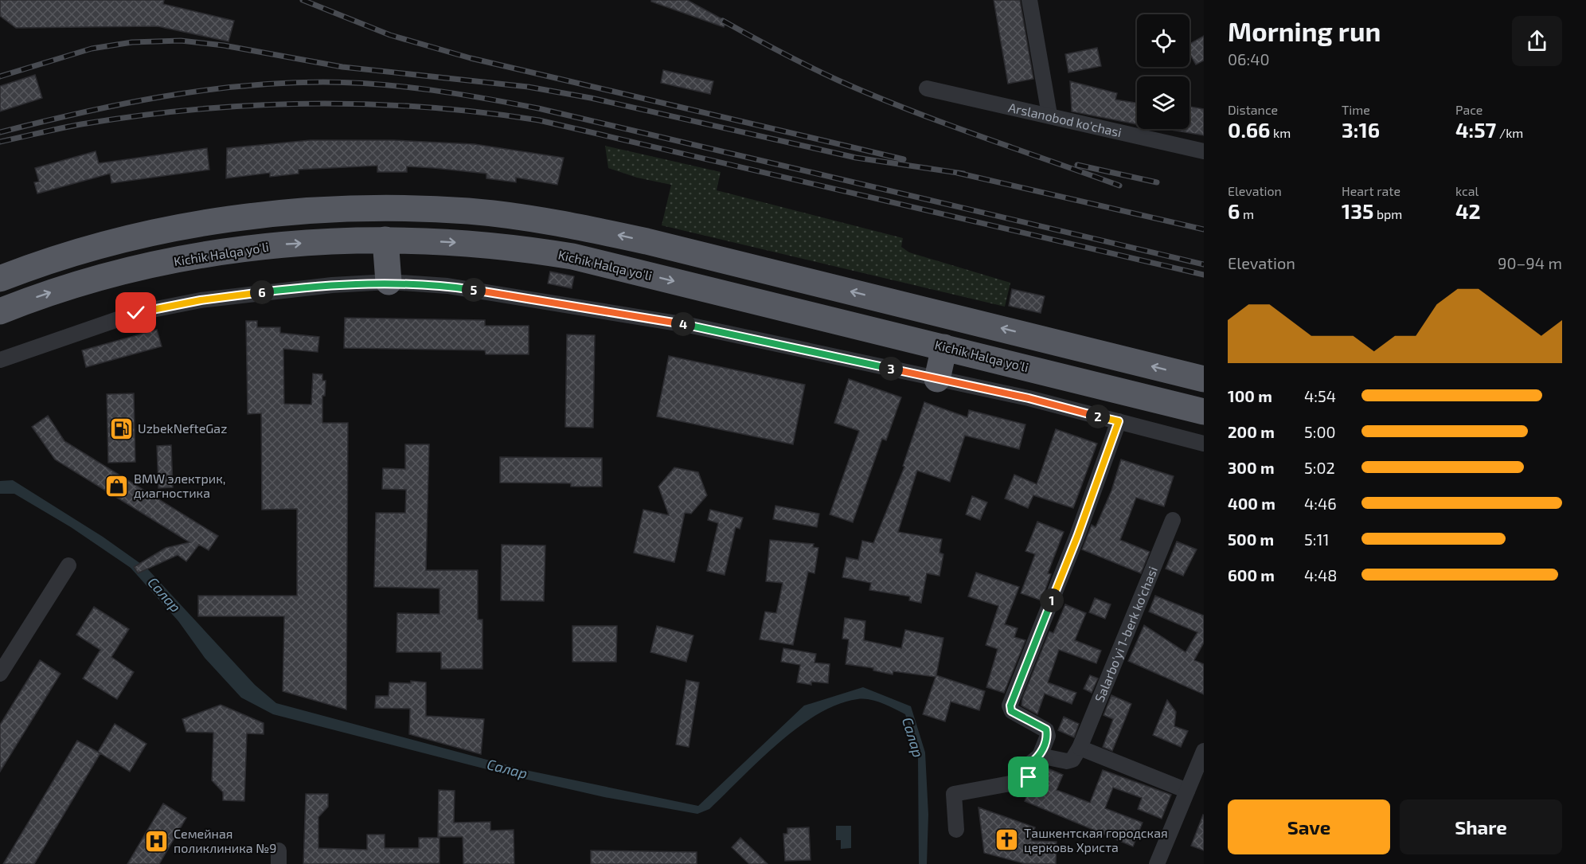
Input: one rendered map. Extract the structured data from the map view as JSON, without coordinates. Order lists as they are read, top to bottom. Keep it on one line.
{"streets":{"highway":["Kichik Halqa yo'li"],"street":["Arslanobod ko'chasi","Salarbo'yi 1-berk ko'chasi"]},"water":["Салар"],"places":{"fuel station":["UzbekNefteGaz"],"shop":["BMW электрик, диагностика"],"church":["Ташкентская городская церковь Христа"],"hospital":["Семейная поликлиника №9"]},"page":{"heading":["Morning run","06:40"],"stats":[["Distance","0.66 km"],["Time","3:16"],["Pace","4:57 /km"],["Elevation","6 m"],["Heart rate","135 bpm"],["kcal","42"]],"chart":["Elevation","90–94 m"],"pins":["5","6","4","3","2","1"],"list":[{"name":"100 m","note":"4:54"},{"name":"200 m","note":"5:00"},{"name":"300 m","note":"5:02"},{"name":"400 m","note":"4:46"},{"name":"500 m","note":"5:11"},{"name":"600 m","note":"4:48"}],"buttons":["Save","Share"]}}
